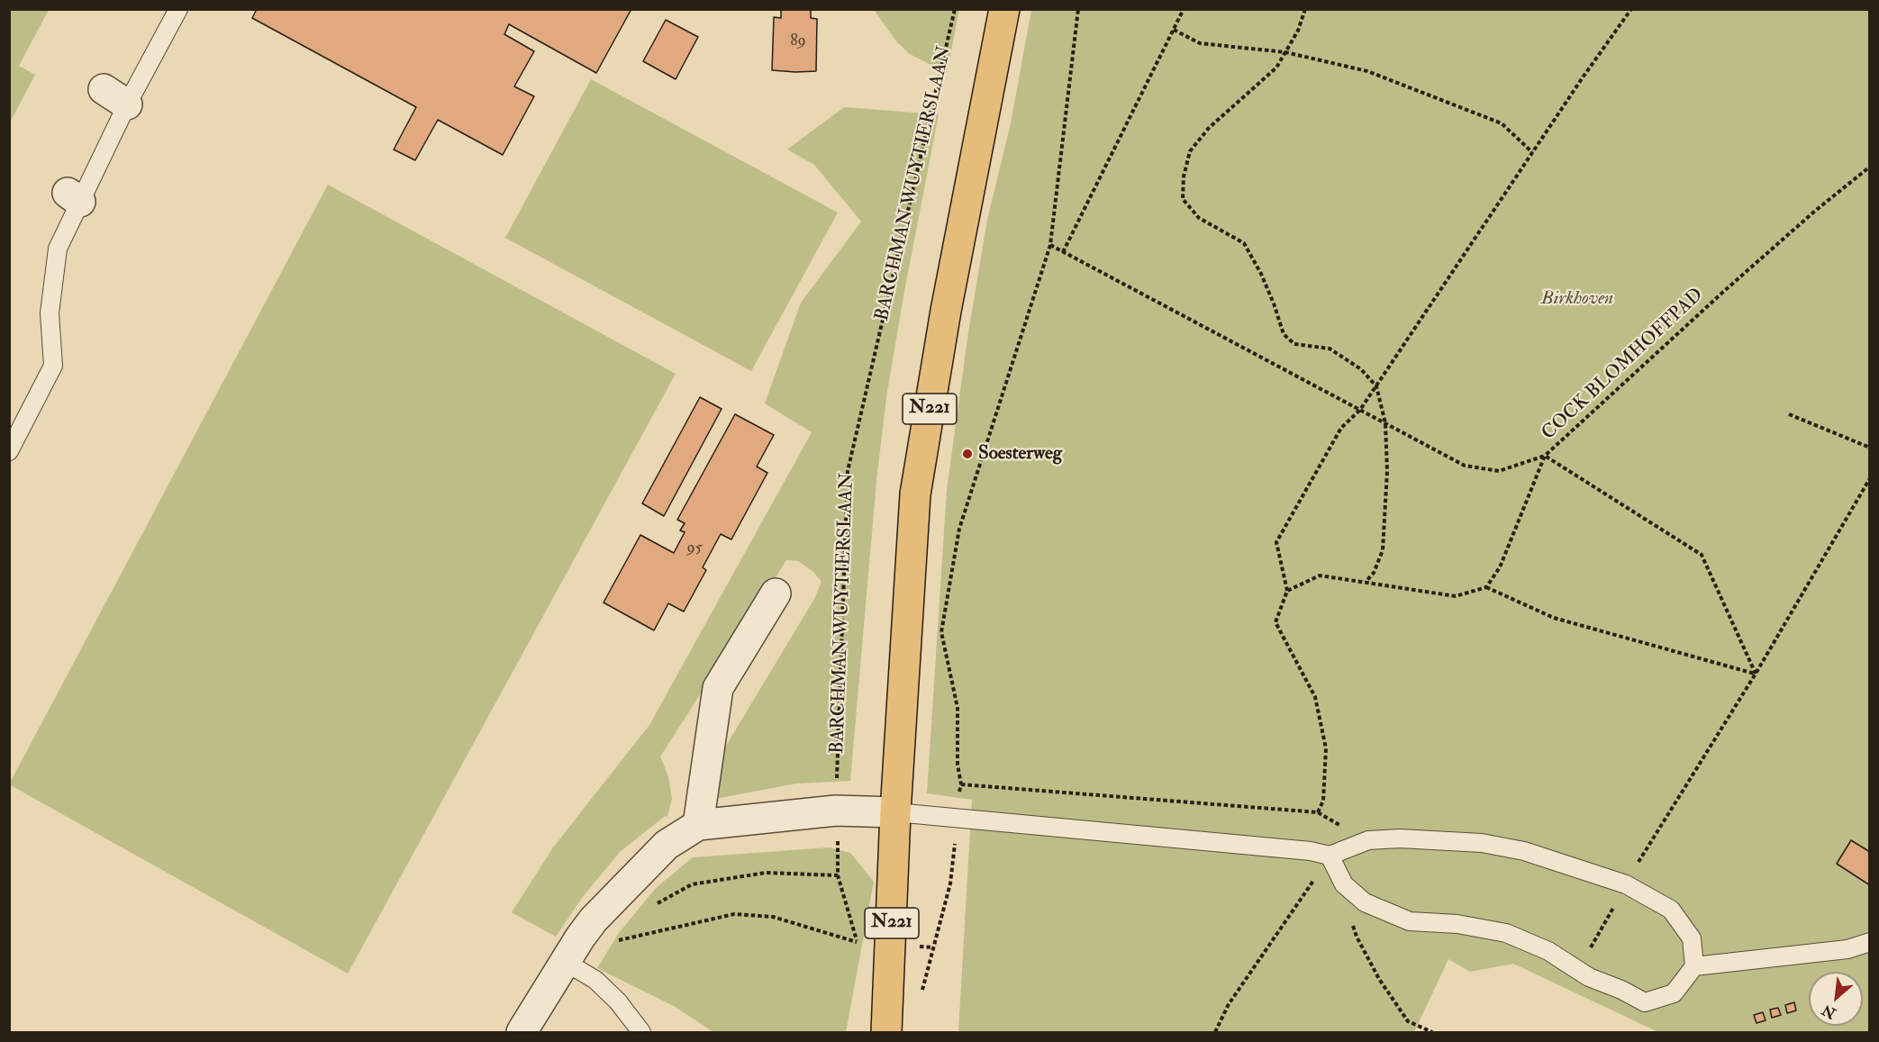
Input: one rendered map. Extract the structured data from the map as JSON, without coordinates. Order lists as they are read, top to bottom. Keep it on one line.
{"streets":{"main road":["N221"],"path":["BARCHMAN WUYTIERSLAAN","COCK BLOMHOFFPAD"]},"parks":["Birkhoven"],"places":["Soesterweg"],"house_numbers":["89","95"],"north":"bottom left"}
